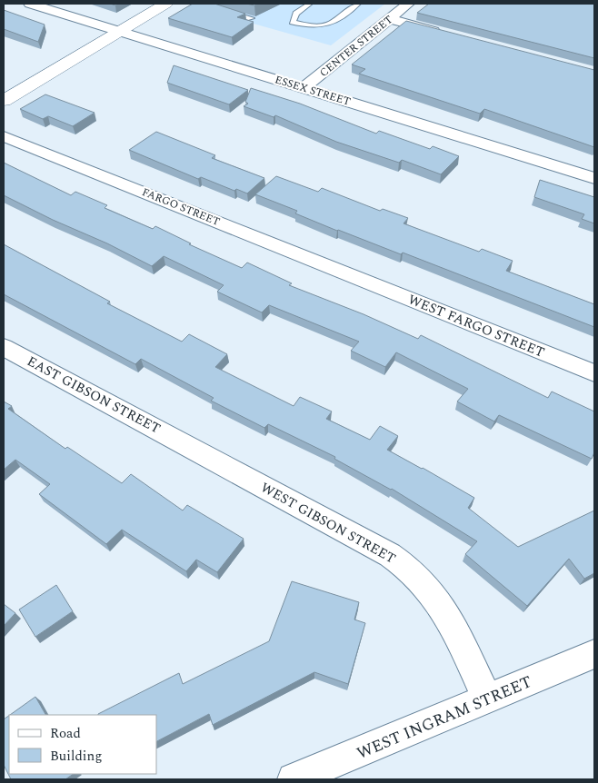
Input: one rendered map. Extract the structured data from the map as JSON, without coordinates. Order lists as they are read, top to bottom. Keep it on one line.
{"streets":{"street":["CENTER STREET","ESSEX STREET","FARGO STREET","WEST FARGO STREET","EAST GIBSON STREET","WEST GIBSON STREET","WEST INGRAM STREET"]},"crossings":[["CENTER STREET","ESSEX STREET"],["FARGO STREET","WEST FARGO STREET"],["EAST GIBSON STREET","WEST GIBSON STREET"],["WEST GIBSON STREET","WEST INGRAM STREET"]],"legend":["Road","Building"]}
